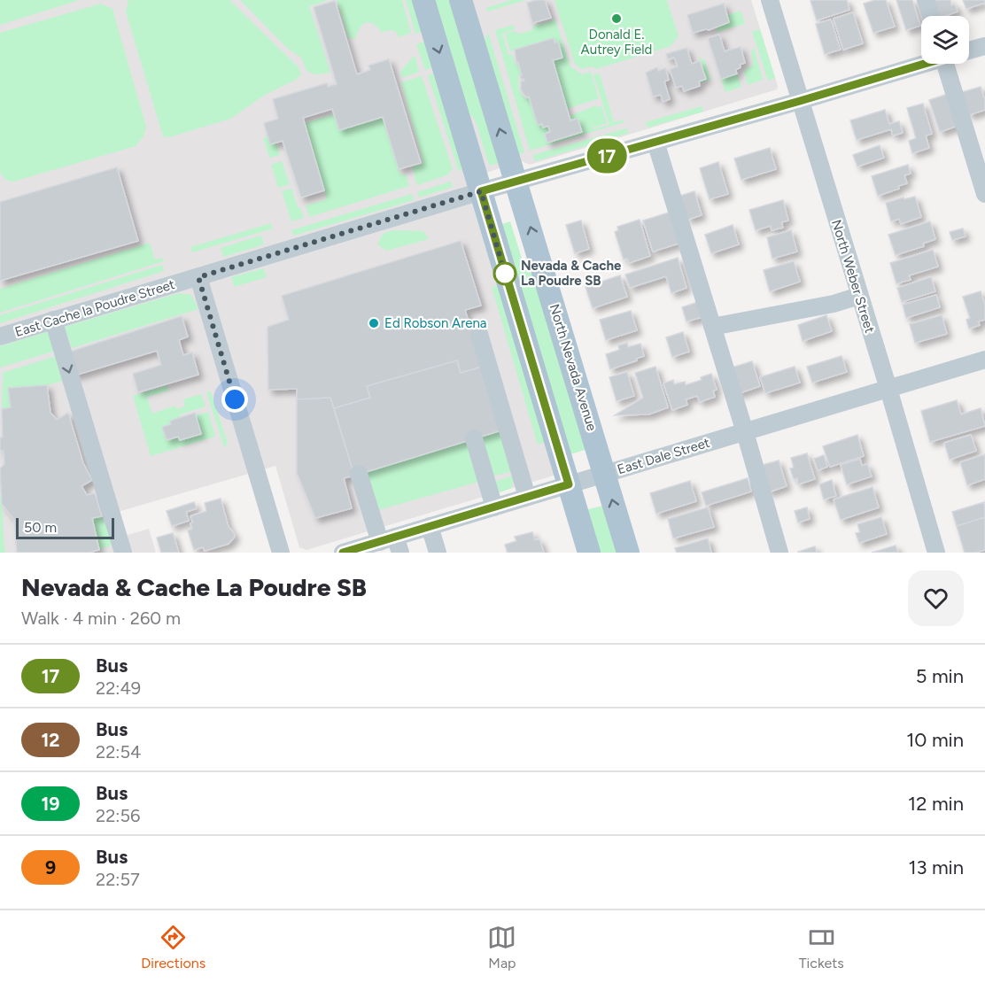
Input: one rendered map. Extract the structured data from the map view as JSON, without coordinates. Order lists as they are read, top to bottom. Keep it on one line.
{"streets":{"main road":["North Nevada Avenue"],"street":["North Weber Street","East Cache la Poudre Street","East Dale Street"]},"crossings":[["North Weber Street","East Cache la Poudre Street"],["North Weber Street","East Dale Street"],["East Cache la Poudre Street","North Nevada Avenue"],["North Nevada Avenue","East Dale Street"]],"places":["Donald E. Autrey Field","Nevada & Cache La Poudre SB","Ed Robson Arena"],"lines":["bus line 17"],"scale_bar":"50 m","page":{"on_map":"17","scale":"50 m","heading":["Nevada & Cache La Poudre SB","Walk · 4 min · 260 m"],"list":[{"mark":"17","name":"Bus","note":"22:49","value":"5 min"},{"mark":"12","name":"Bus","note":"22:54","value":"10 min"},{"mark":"19","name":"Bus","note":"22:56","value":"12 min"},{"mark":"9","name":"Bus","note":"22:57","value":"13 min"}],"tabs":["Directions","Map","Tickets"]}}
